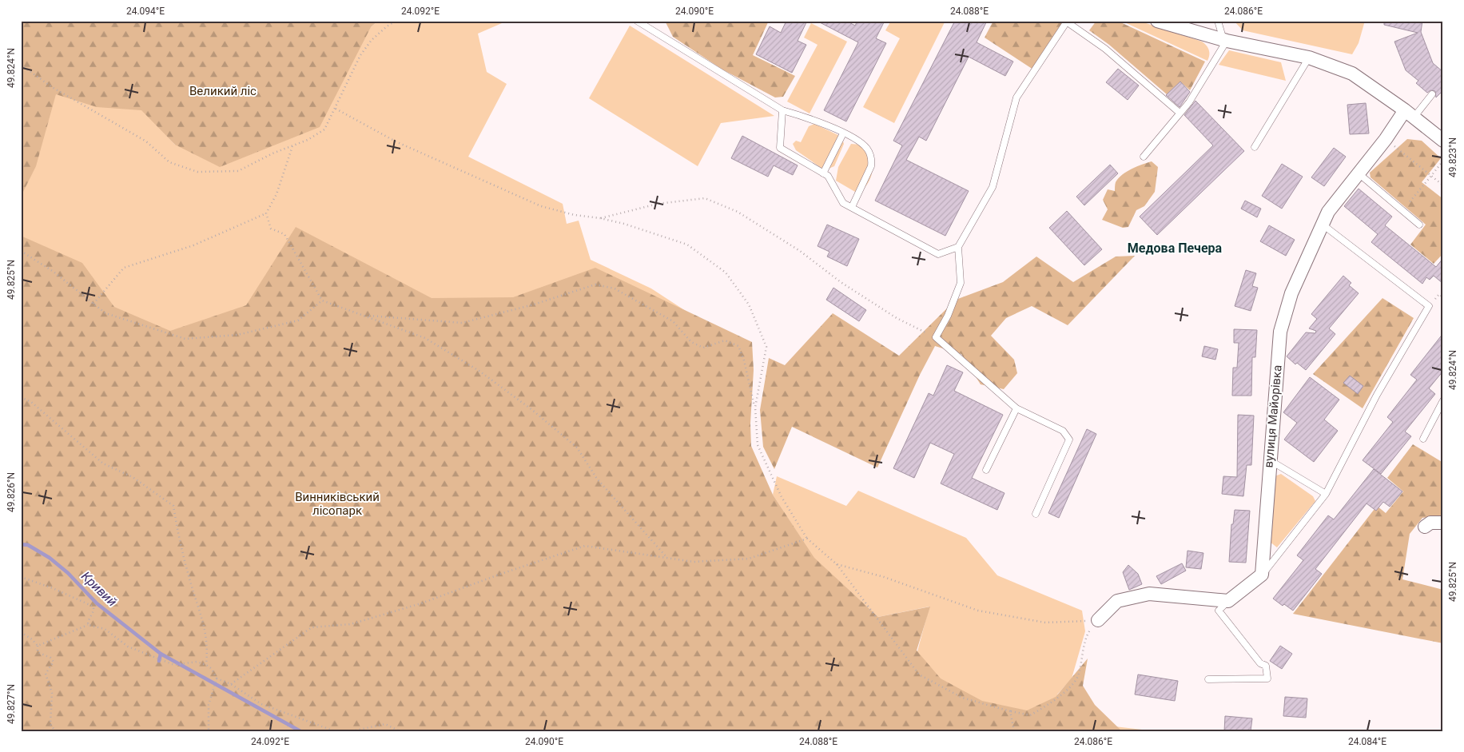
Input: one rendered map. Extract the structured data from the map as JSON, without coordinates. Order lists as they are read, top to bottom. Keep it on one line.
{"streets":{"street":["вулиця Майорівка"]},"districts":["Медова Печера"],"water":["Кривий"],"parks":["Великий ліс","Винниківський лісопарк"],"coordinates":["24.094°E","24.092°E","24.090°E","24.088°E","24.086°E","49.824°N","49.823°N","49.825°N","49.826°N","49.827°N","24.084°E"]}
